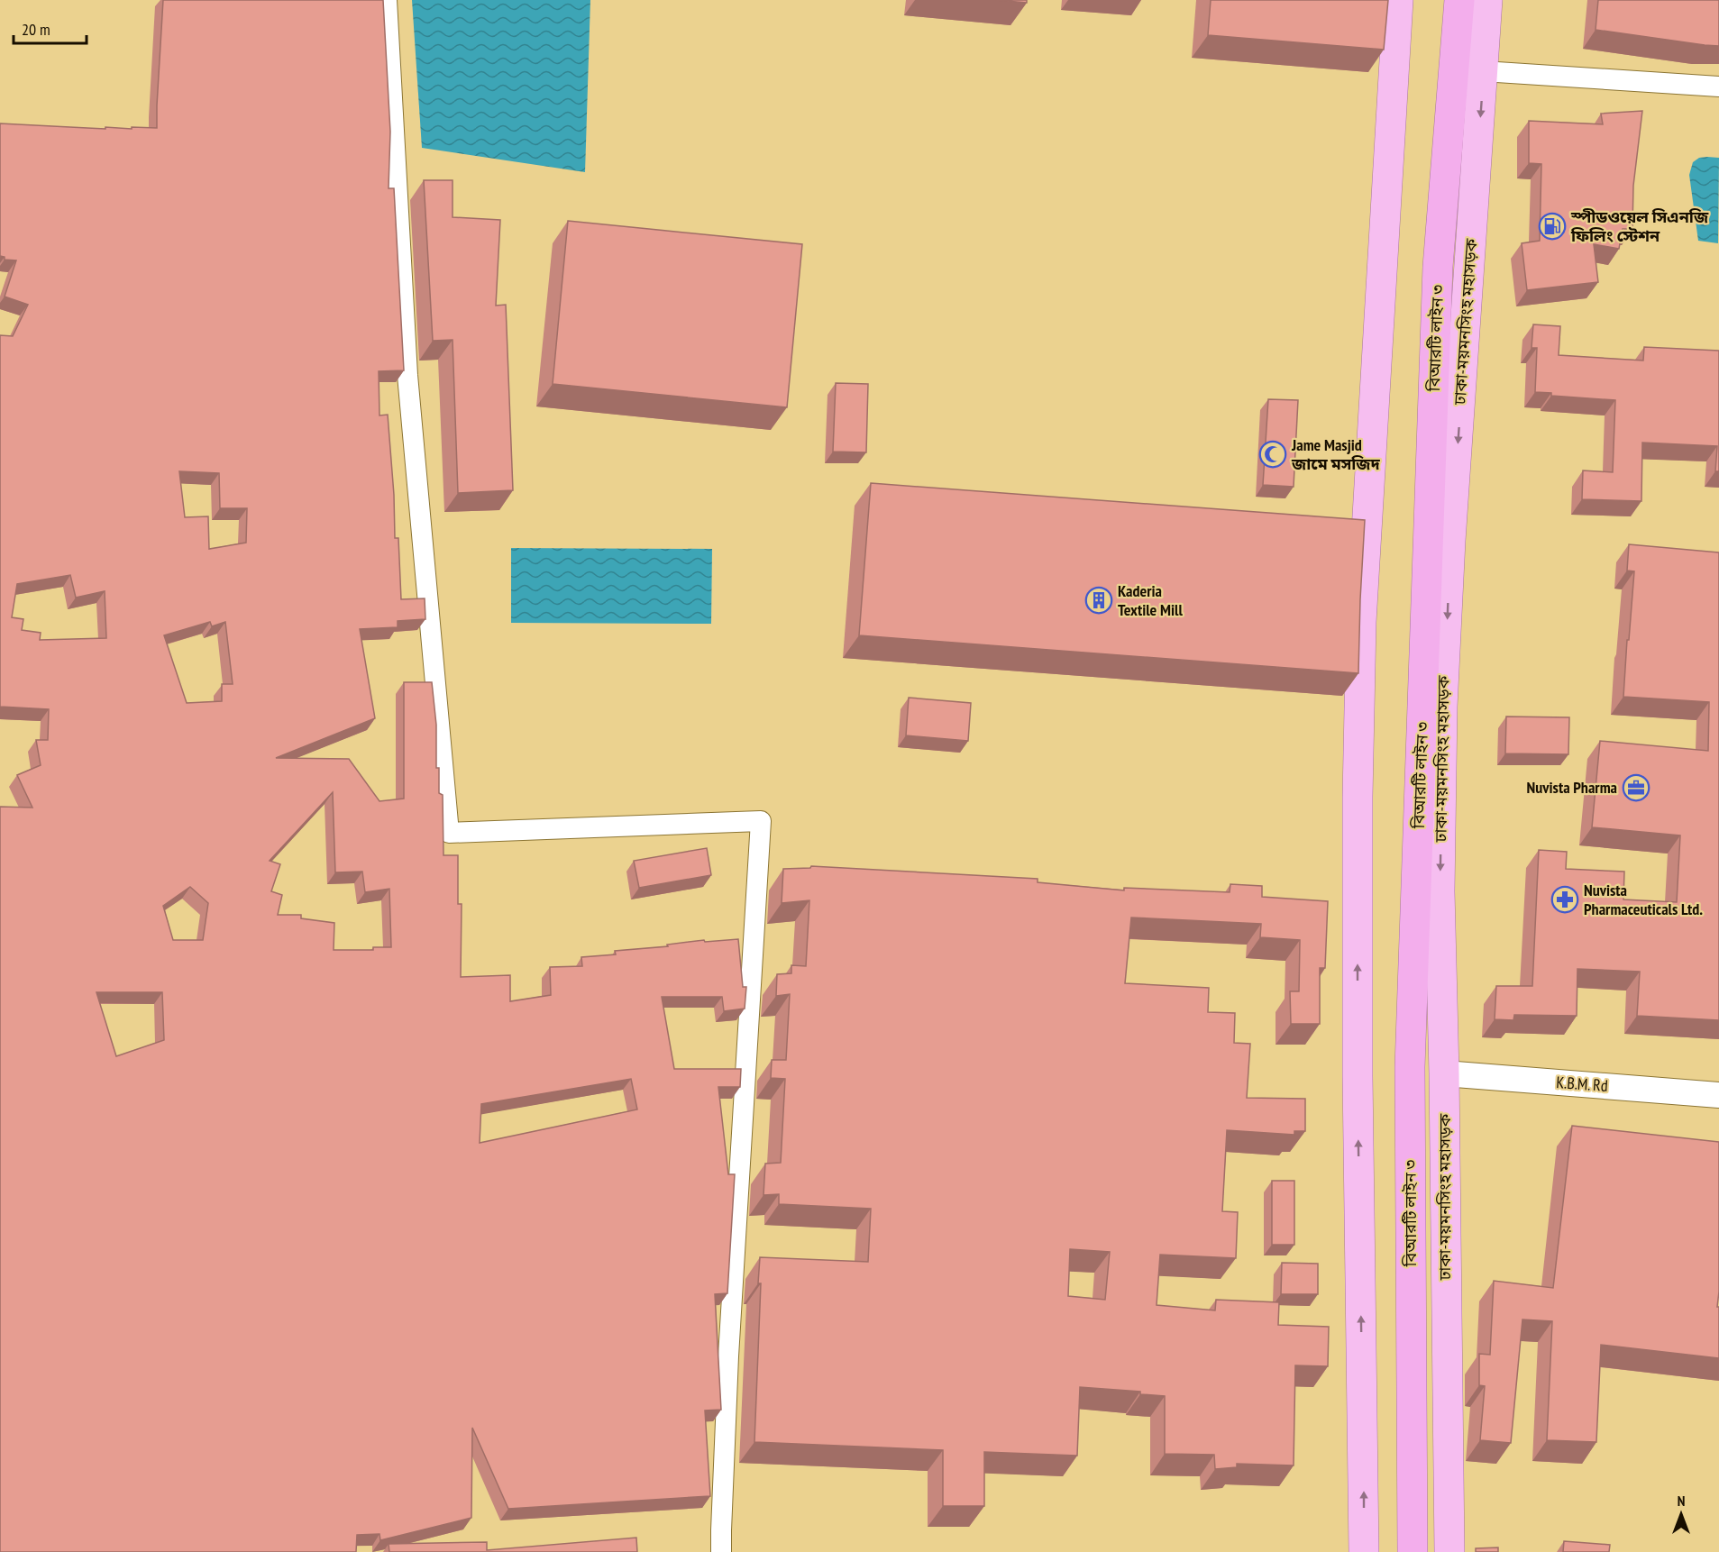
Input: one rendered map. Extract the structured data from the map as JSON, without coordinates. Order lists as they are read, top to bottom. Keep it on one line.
{"streets":{"highway":["ঢাকা-ময়মনসিংহ মহাসড়ক","বিআরটি লাইন ৩"],"street":["K.B.M. Rd"]},"crossings":[["ঢাকা-ময়মনসিংহ মহাসড়ক","K.B.M. Rd"]],"places":{"fuel station":["স্পীডওয়েল সিএনজি ফিলিং স্টেশন"],"mosque":["Jame Masjid জামে মসজিদ"],"building":["Kaderia Textile Mill"],"office":["Nuvista Pharma"],"pharmacy":["Nuvista Pharmaceuticals Ltd."]},"scale_bar":"20 m","north":"top"}
